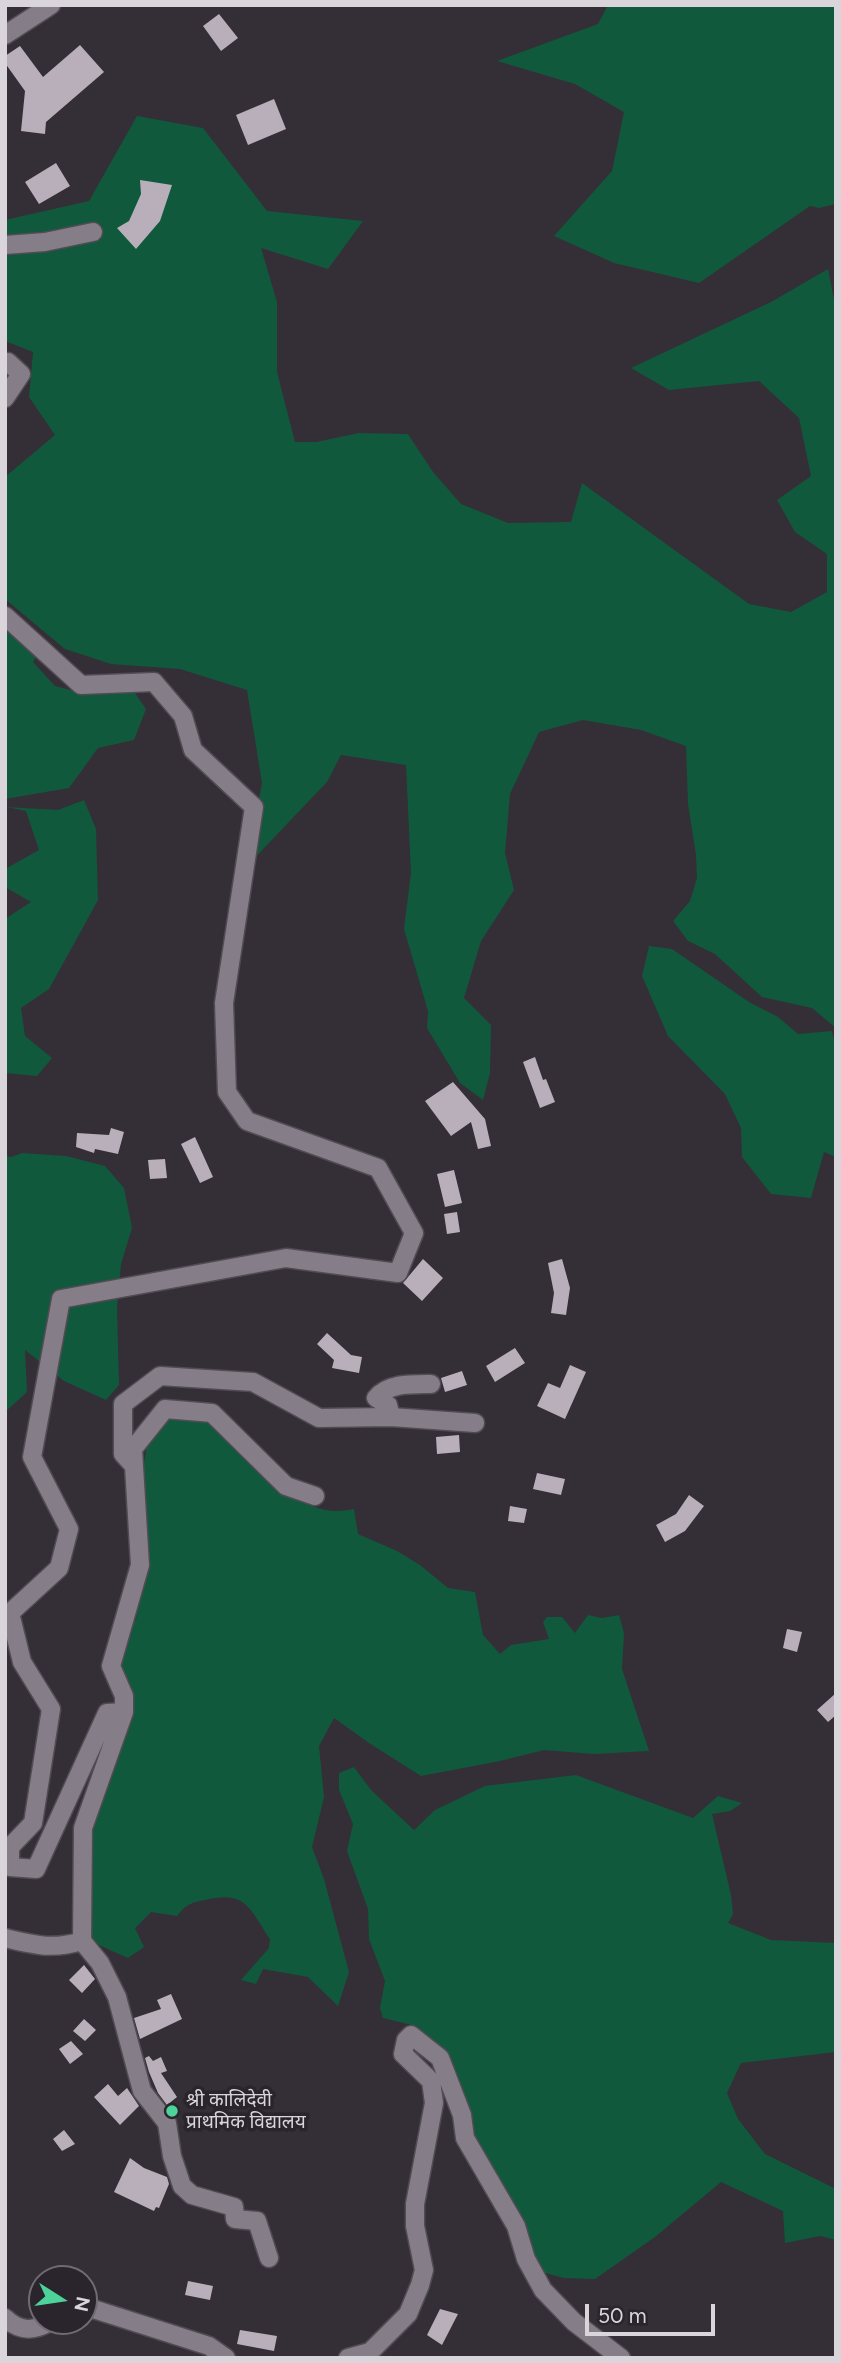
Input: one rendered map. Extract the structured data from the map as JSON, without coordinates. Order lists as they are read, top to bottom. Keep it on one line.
{"places":["श्री कालिदेवी प्राथमिक विद्यालय"],"scale_bar":"50 m","north":"right"}
